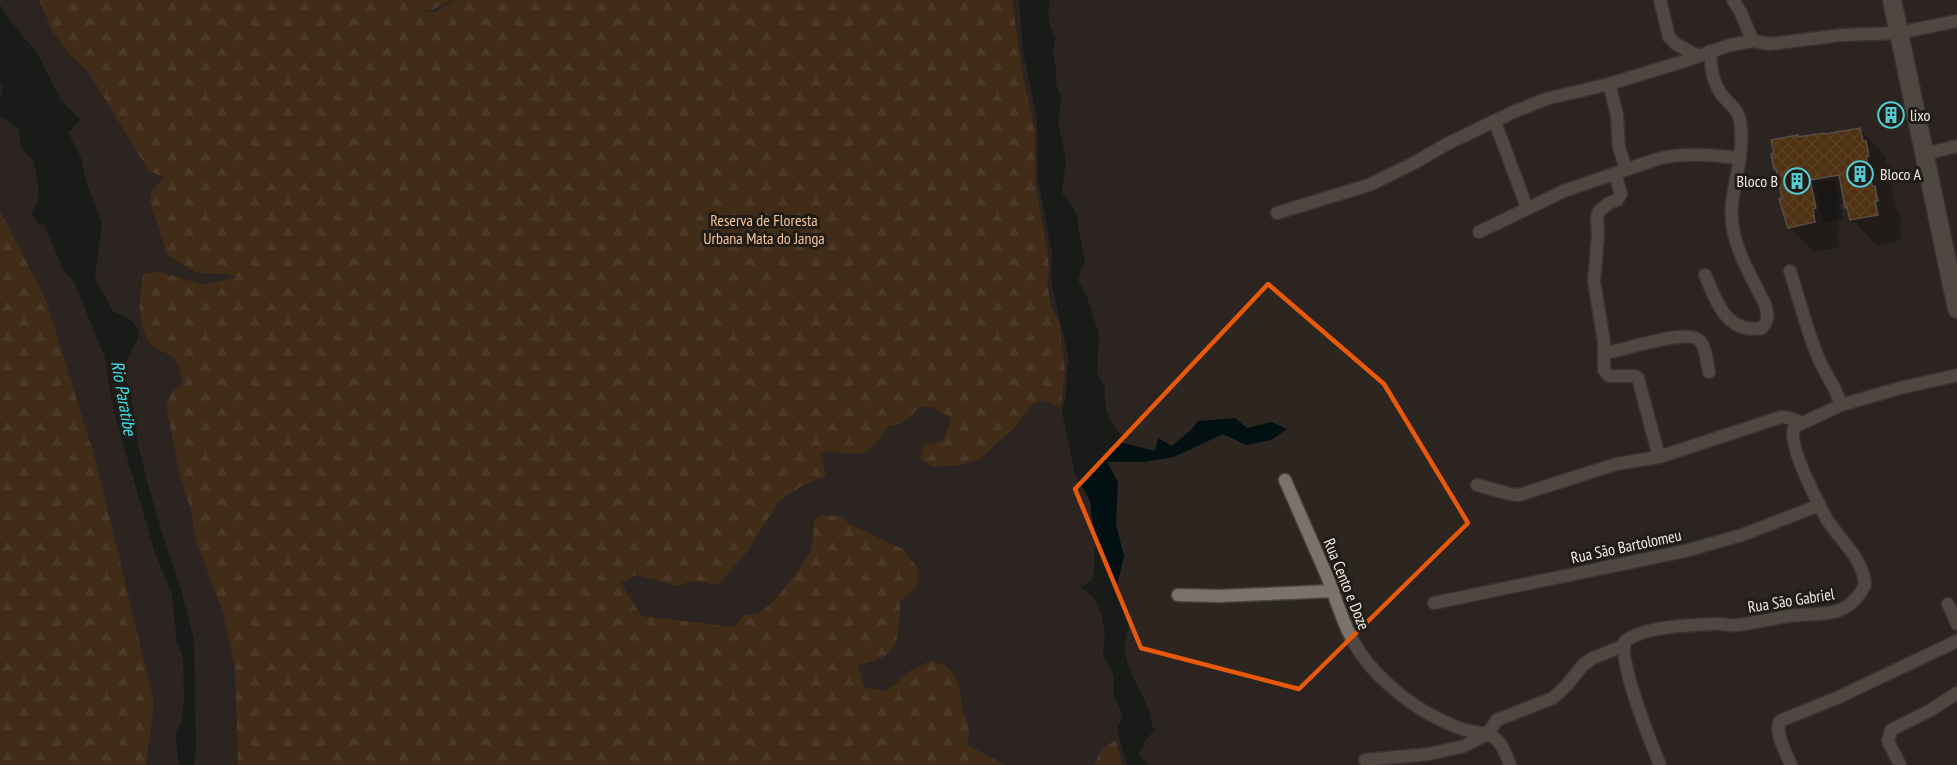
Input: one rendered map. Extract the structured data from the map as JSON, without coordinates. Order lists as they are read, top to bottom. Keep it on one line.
{"streets":{"street":["Rua São Bartolomeu","Rua Cento e Doze","Rua São Gabriel"]},"crossings":[["Rua São Bartolomeu","Rua São Gabriel"]],"water":["Rio Paratibe"],"parks":["Reserva de Floresta Urbana Mata do Janga"],"places":{"building":["lixo","Bloco A","Bloco B"]}}
